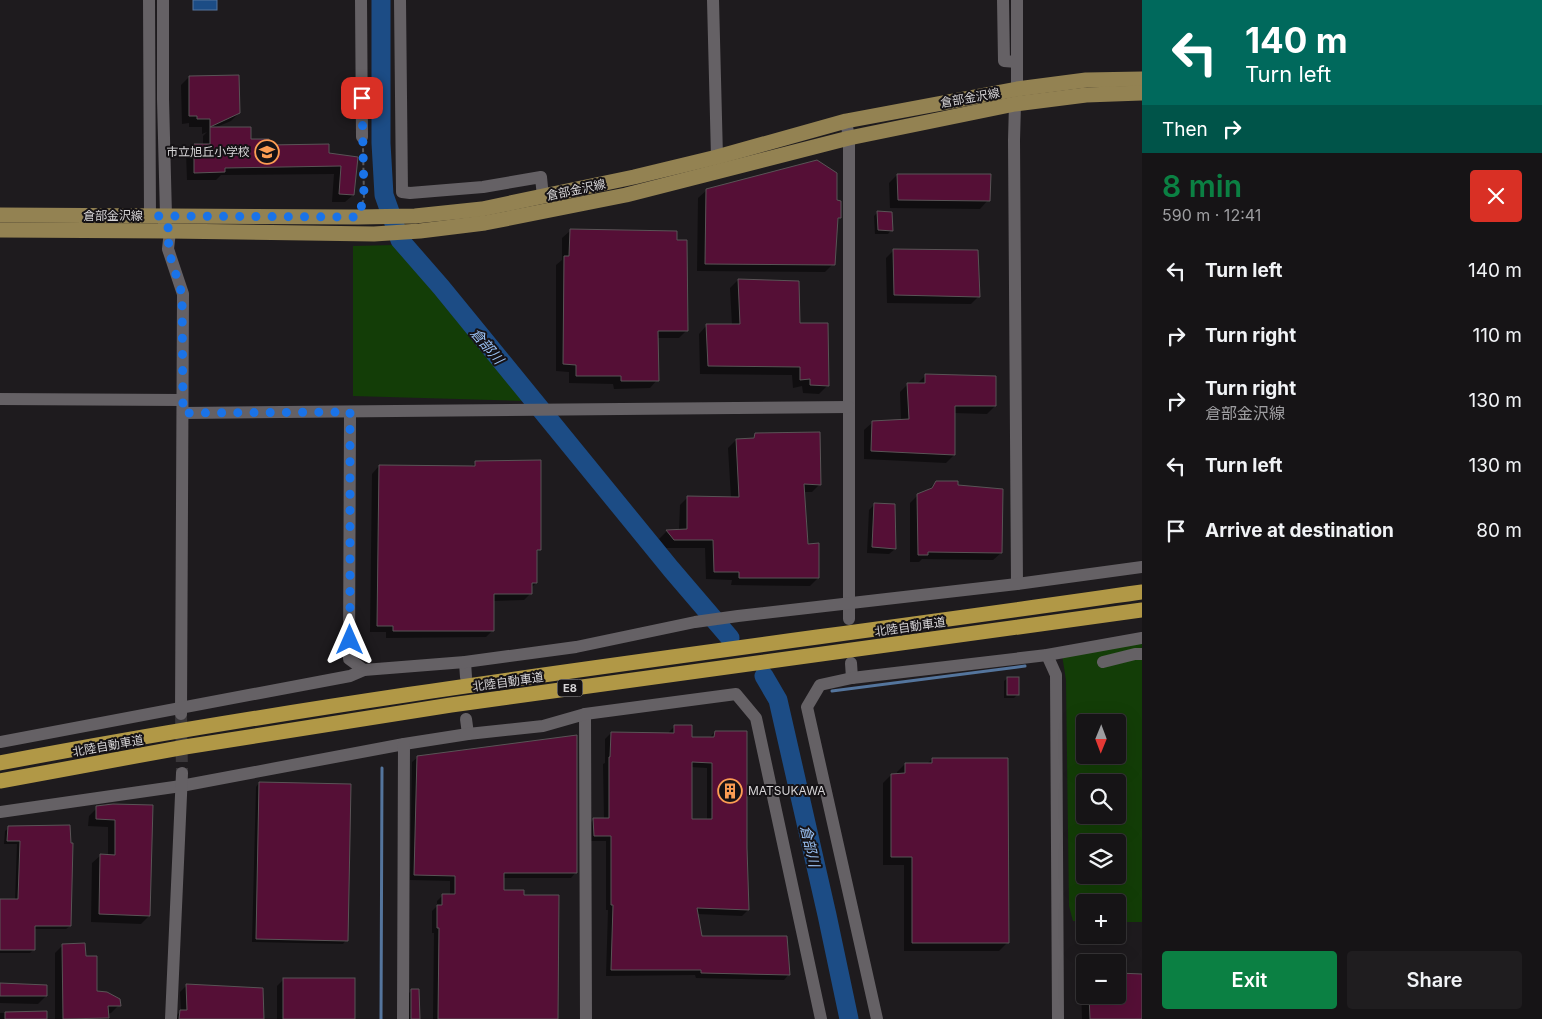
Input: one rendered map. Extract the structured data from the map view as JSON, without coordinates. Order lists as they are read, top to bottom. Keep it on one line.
{"streets":{"highway":["北陸自動車道","E8"],"main road":["倉部金沢線"]},"water":["倉部川"],"places":{"school or university":["市立旭丘小学校"],"building":["MATSUKAWA"]},"north":"bottom","page":{"turn":["140 m","Turn left"],"then":"Then","heading":["8 min","590 m · 12:41"],"list":[{"name":"Turn left","value":"140 m"},{"name":"Turn right","value":"110 m"},{"name":"Turn right","note":"倉部金沢線","value":"130 m"},{"name":"Turn left","value":"130 m"},{"name":"Arrive at destination","value":"80 m"}],"map_buttons":["+","−"],"buttons":["Exit","Share"]}}
